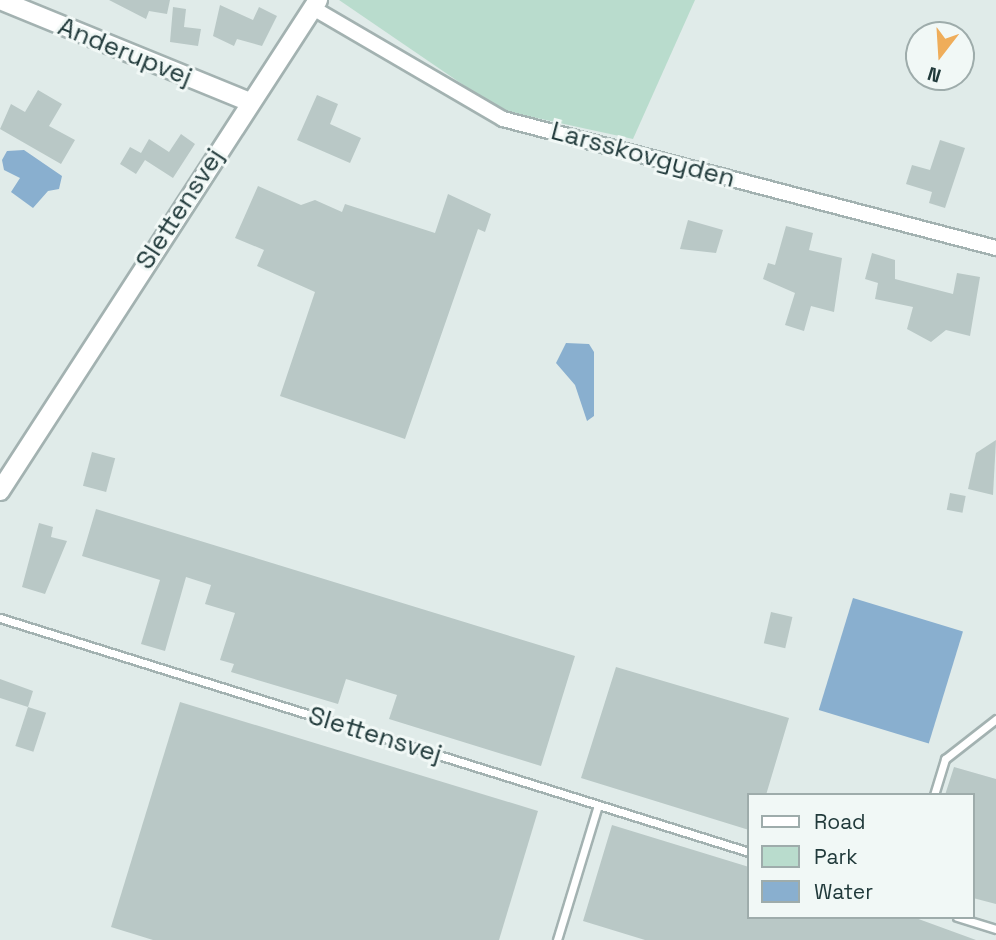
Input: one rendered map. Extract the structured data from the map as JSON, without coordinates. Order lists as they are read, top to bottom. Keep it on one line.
{"streets":{"street":["Anderupvej","Larsskovgyden","Slettensvej"]},"crossings":[["Anderupvej","Slettensvej"],["Larsskovgyden","Slettensvej"]],"legend":["Road","Park","Water"],"north":"bottom"}
